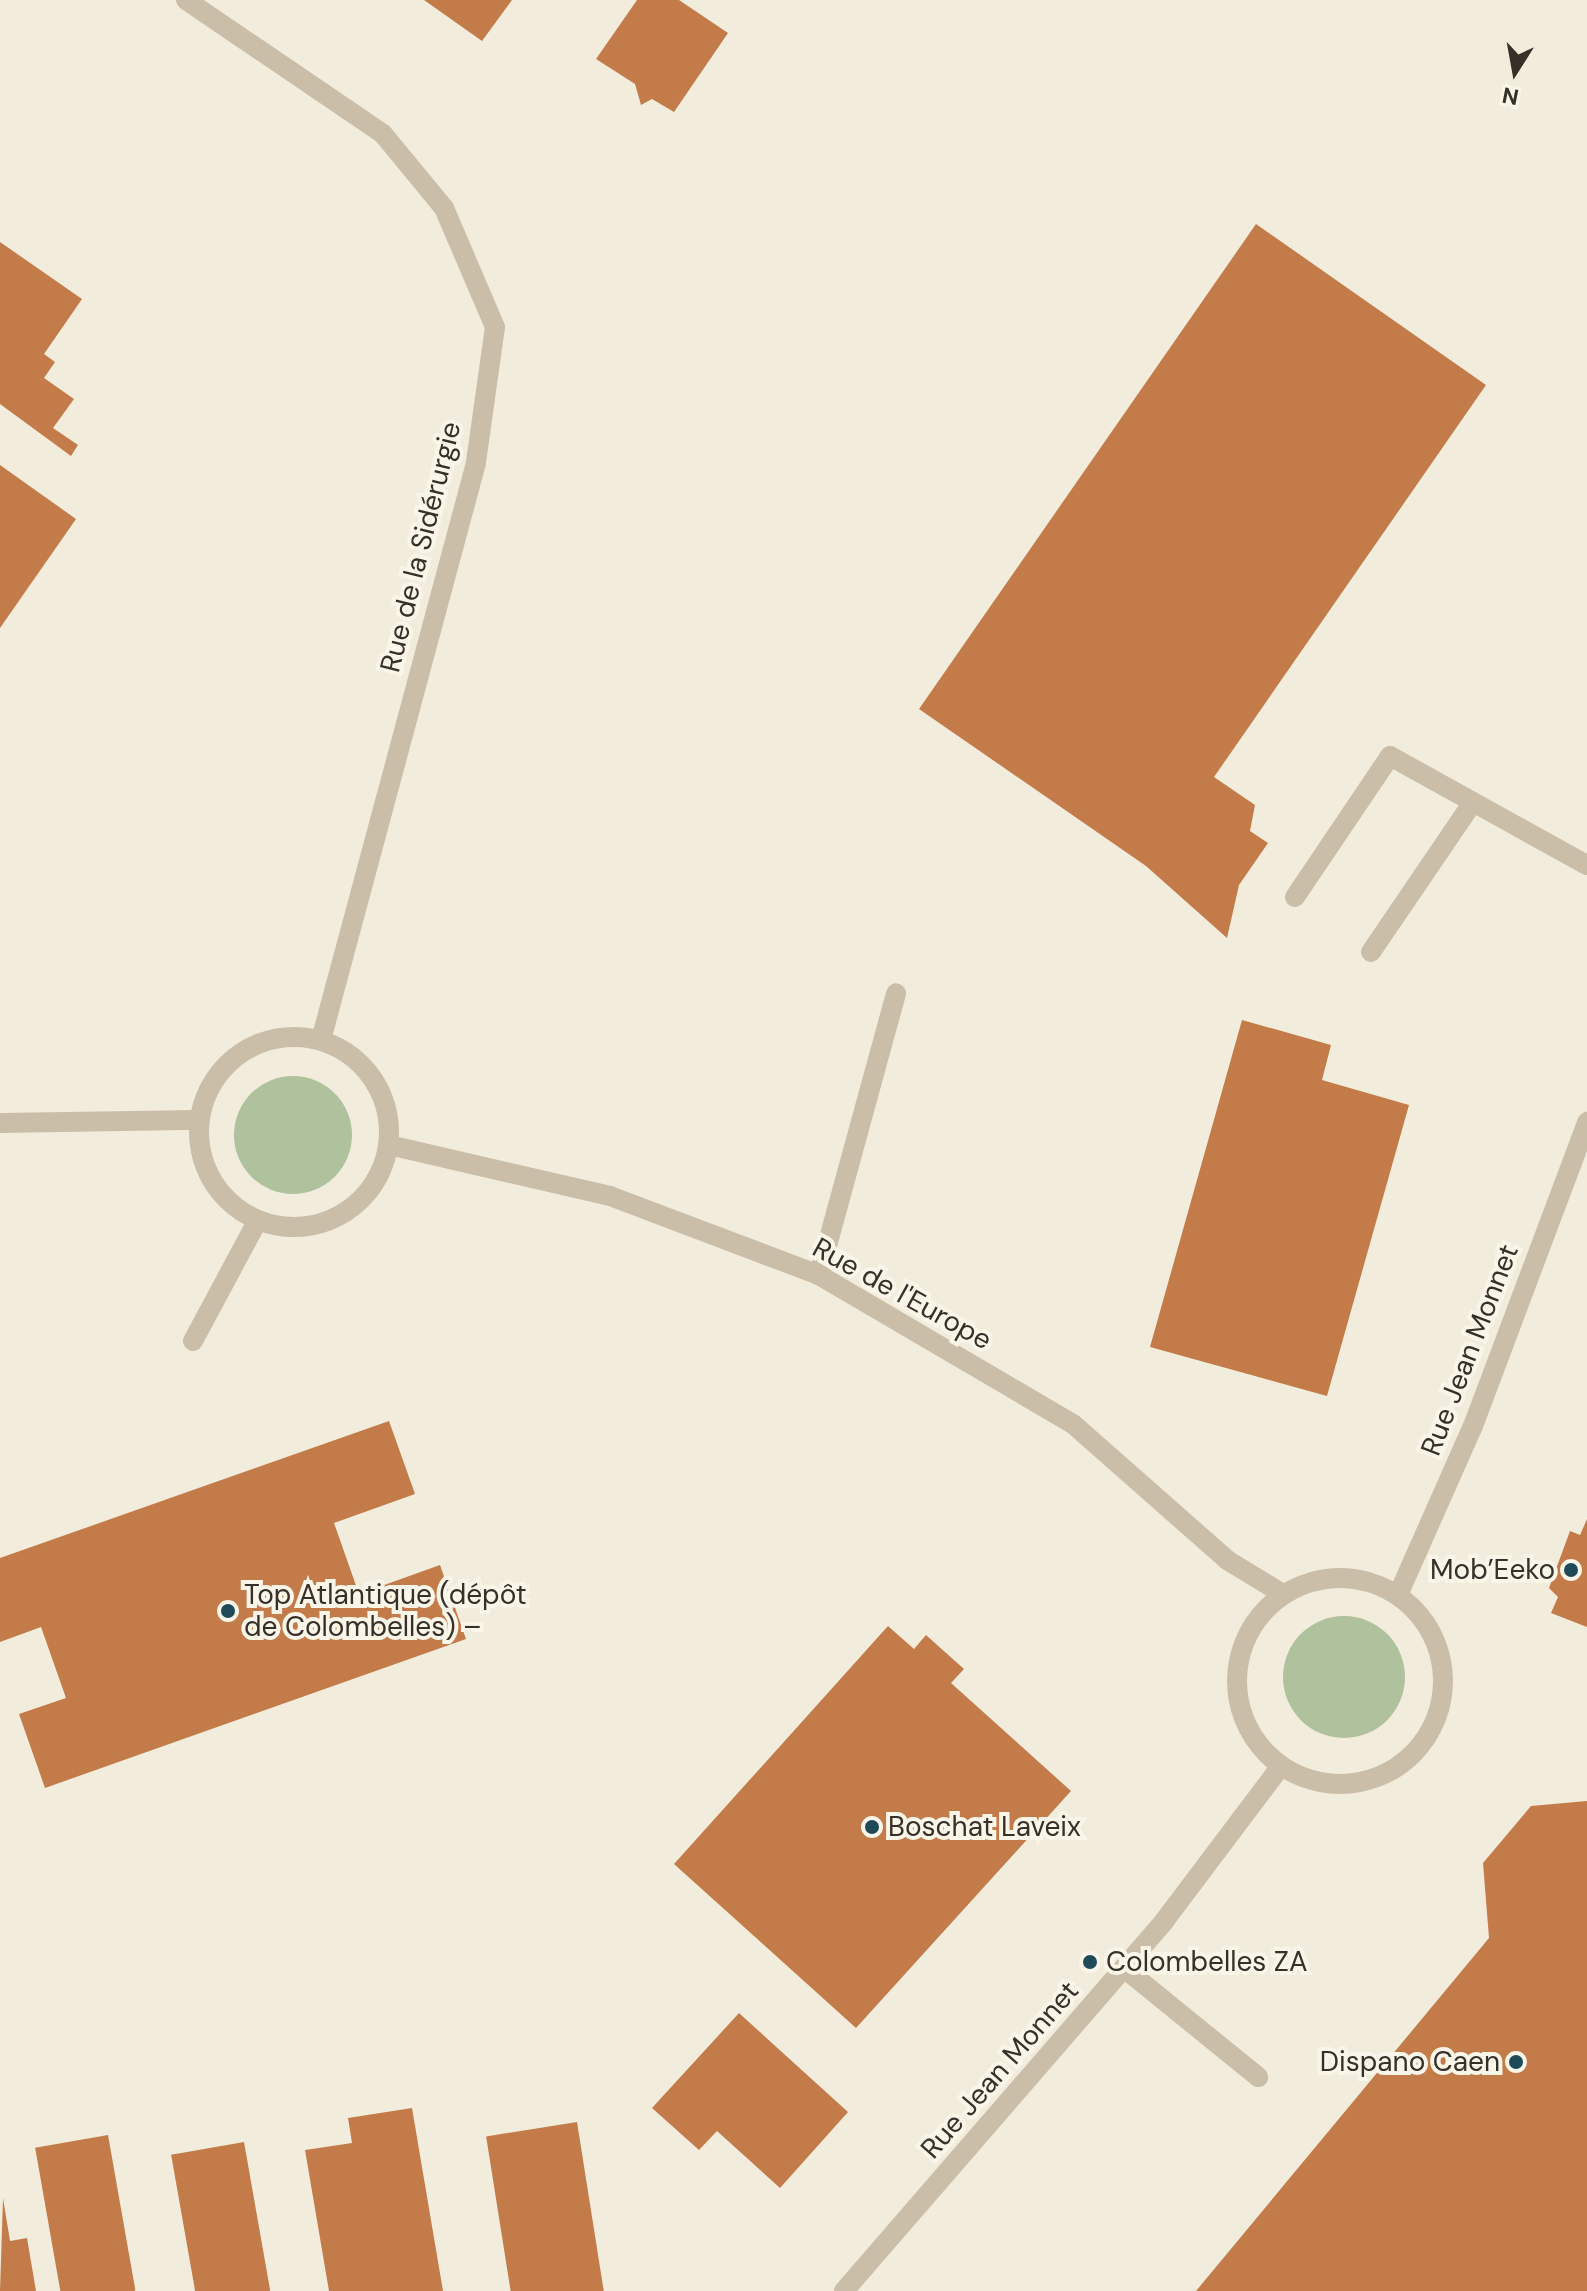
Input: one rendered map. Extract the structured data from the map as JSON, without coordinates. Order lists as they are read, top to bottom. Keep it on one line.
{"streets":{"street":["Rue de la Sidérurgie","Rue de l'Europe","Rue Jean Monnet"]},"crossings":[["Rue de la Sidérurgie","Rue de l'Europe"],["Rue de l'Europe","Rue Jean Monnet"]],"places":["Mob’Eeko","Top Atlantique (dépôt de Colombelles) –","Boschat Laveix","Colombelles ZA","Dispano Caen"],"north":"bottom"}
